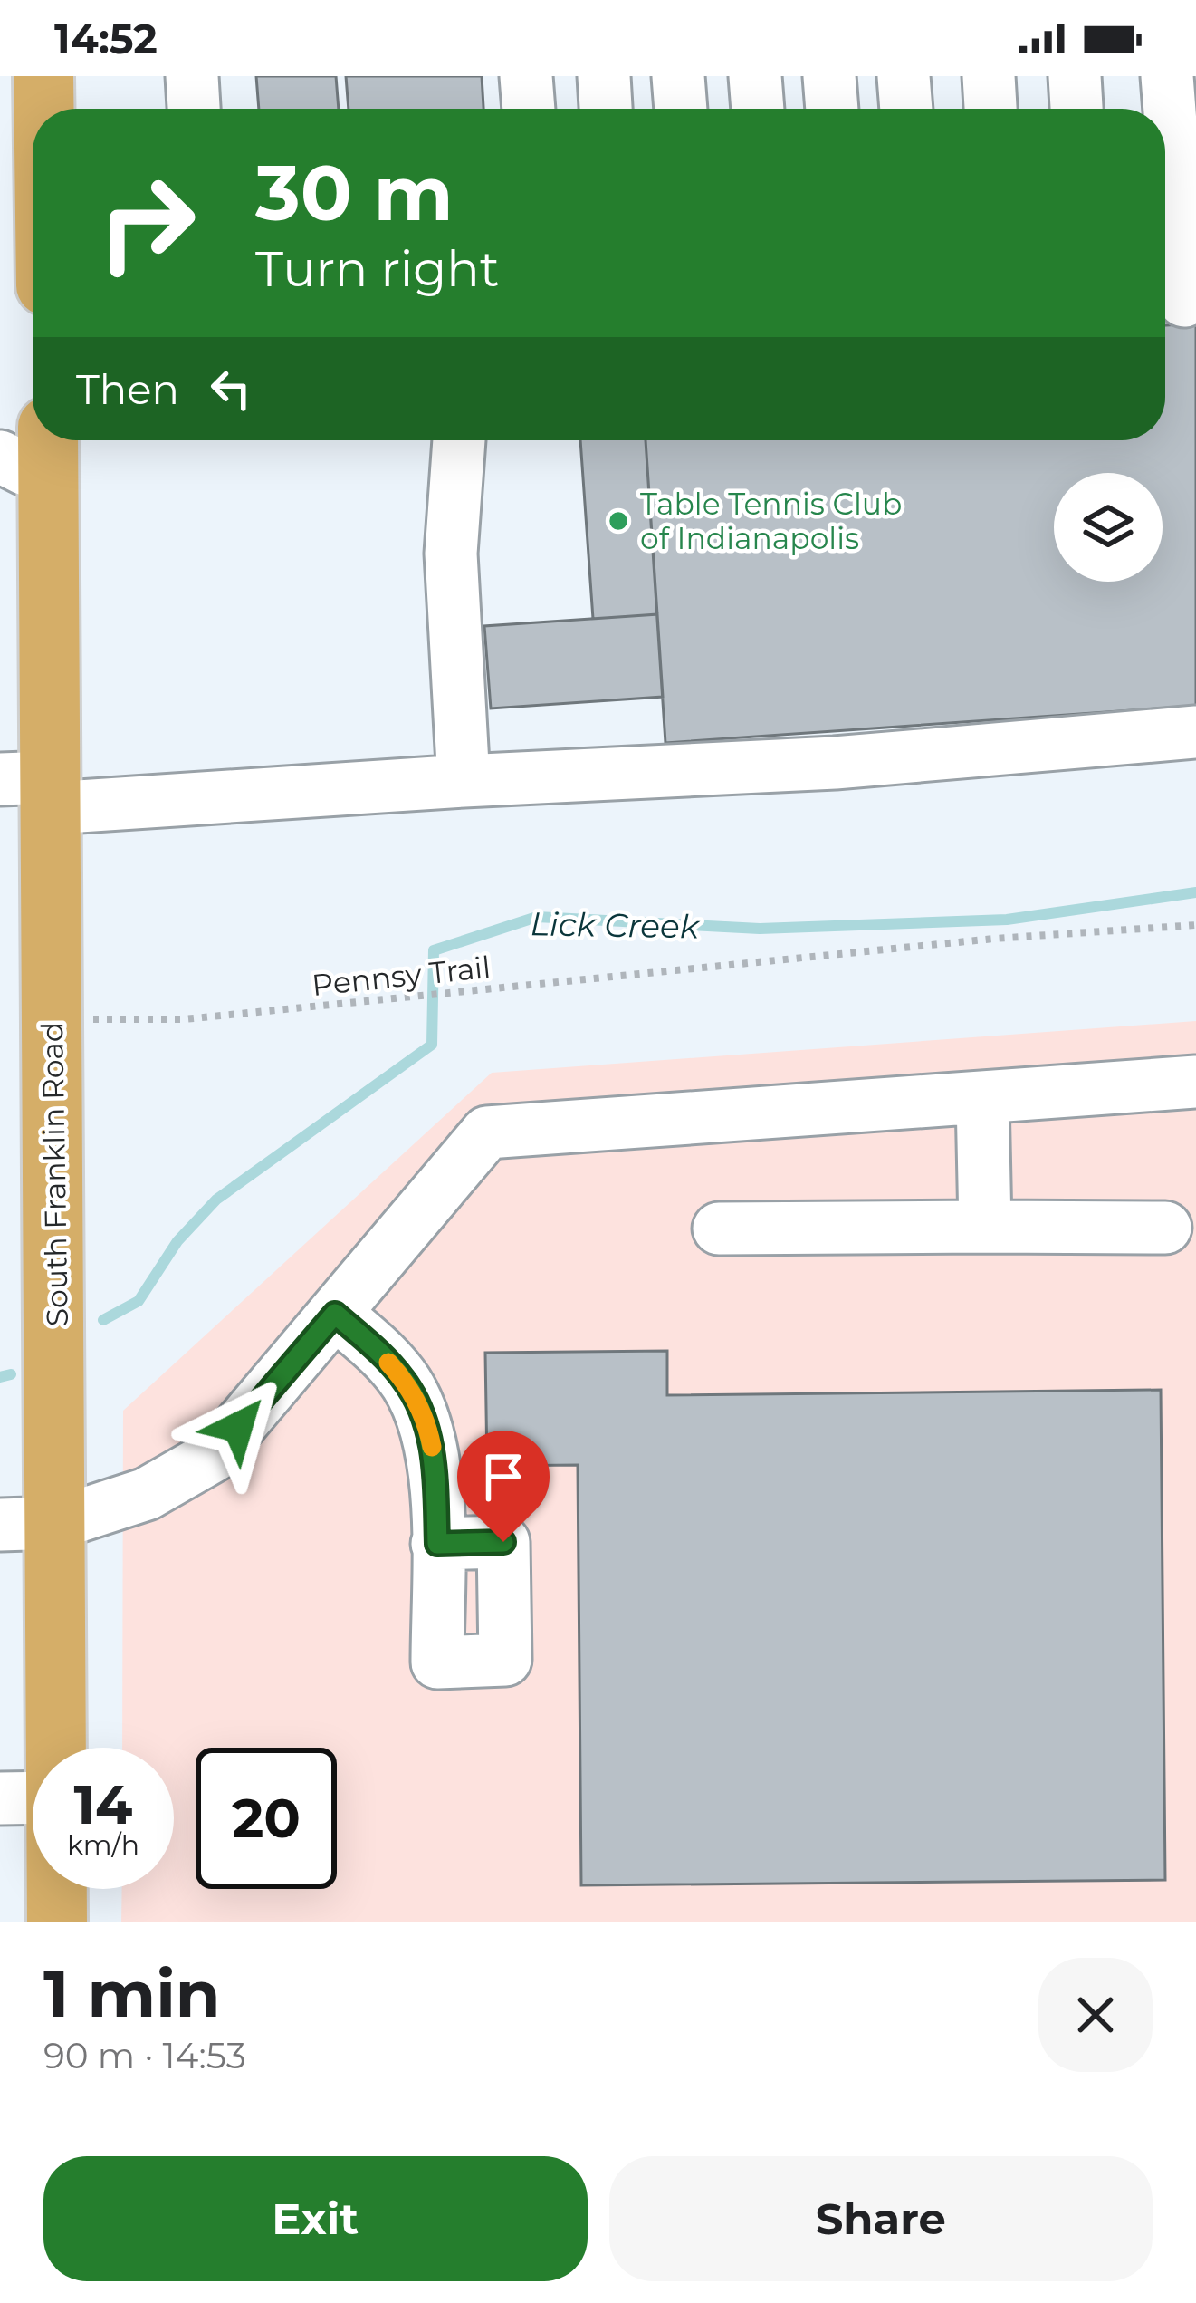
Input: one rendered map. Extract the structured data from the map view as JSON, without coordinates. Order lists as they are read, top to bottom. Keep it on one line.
{"streets":{"main road":["South Franklin Road"],"path":["Pennsy Trail"]},"crossings":[["Pennsy Trail","South Franklin Road"]],"water":["Lick Creek"],"places":["Table Tennis Club of Indianapolis"],"page":{"status":"14:52","turn":["30 m","Turn right"],"then":"Then","speed":"14 km/h","limit":"20","heading":["1 min","90 m · 14:53"],"buttons":["Exit","Share"]}}
